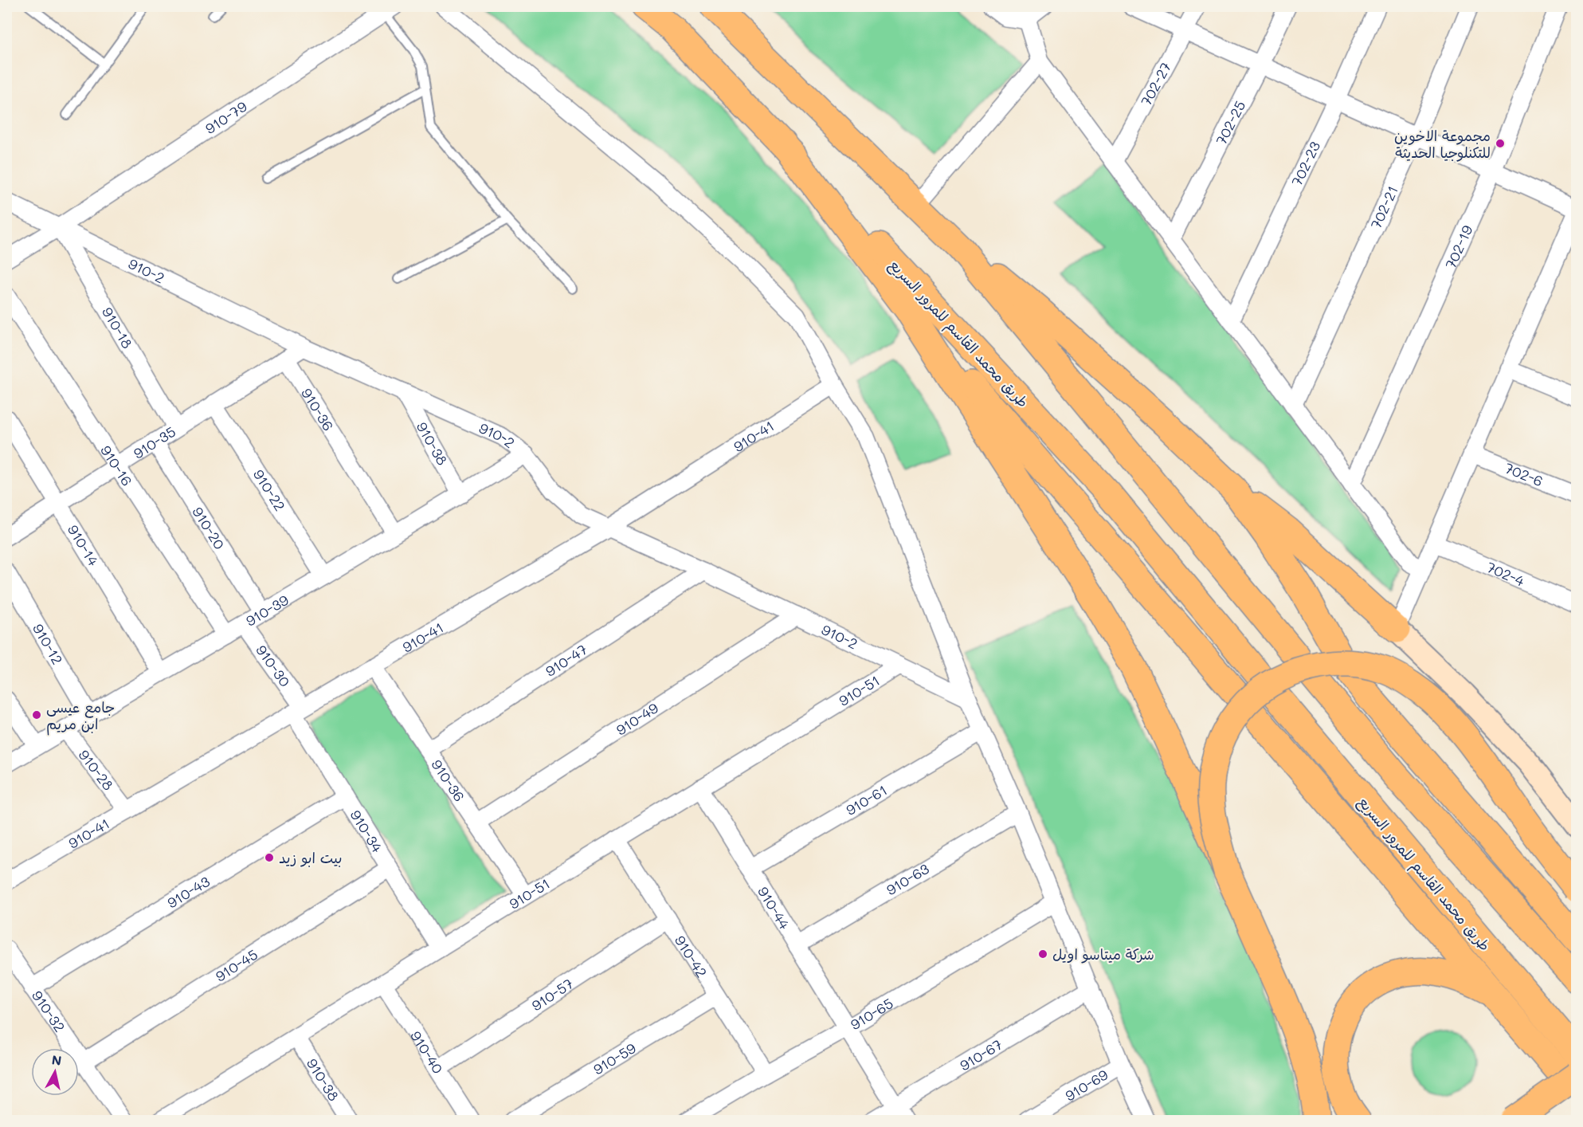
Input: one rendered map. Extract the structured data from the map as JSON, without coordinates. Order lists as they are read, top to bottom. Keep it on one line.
{"streets":{"highway":["طريق محمد القاسم للمرور السريع"],"street":["702-27","910-79","702-25","702-23","702-21","702-19","910-2","910-18","910-36","910-41","910-35","910-38","910-16","702-6","910-22","910-20","910-14","702-4","910-39","910-12","910-47","910-30","910-51","910-49","910-28","910-61","910-34","910-63","910-43","910-44","910-42","910-45","910-57","910-32","910-65","910-40","910-67","910-59","910-69"]},"crossings":[["910-79","910-2"],["910-79","910-18"],["910-2","910-18"],["910-2","910-41"],["910-2","910-35"],["910-2","910-38"],["910-2","910-39"],["910-2","910-47"],["910-2","910-51"],["910-2","910-49"],["910-18","910-35"],["910-36","910-41"],["910-36","910-35"],["910-36","910-39"],["910-36","910-47"],["910-36","910-51"],["910-36","910-49"],["910-41","910-30"],["910-41","910-28"],["910-41","910-34"],["910-35","910-16"],["910-35","910-22"],["910-35","910-20"],["910-35","910-14"],["910-38","910-39"],["910-38","910-51"],["910-16","910-39"],["910-22","910-39"],["910-20","910-39"],["910-14","910-39"],["910-39","910-12"],["910-39","910-30"],["910-39","910-28"],["910-30","910-34"],["910-51","910-34"],["910-51","910-44"],["910-51","910-42"],["910-51","910-40"],["910-61","910-44"],["910-34","910-43"],["910-34","910-45"],["910-63","910-44"],["910-43","910-32"],["910-44","910-65"],["910-44","910-67"],["910-42","910-57"],["910-42","910-65"],["910-42","910-59"],["910-45","910-32"],["910-57","910-40"]],"places":["مجموعة الاخوين للتكنلوجيا الحديثة","جامع عيسى ابن مريم","بيت ابو زيد","شركة ميتاسو اويل"],"north":"top"}
